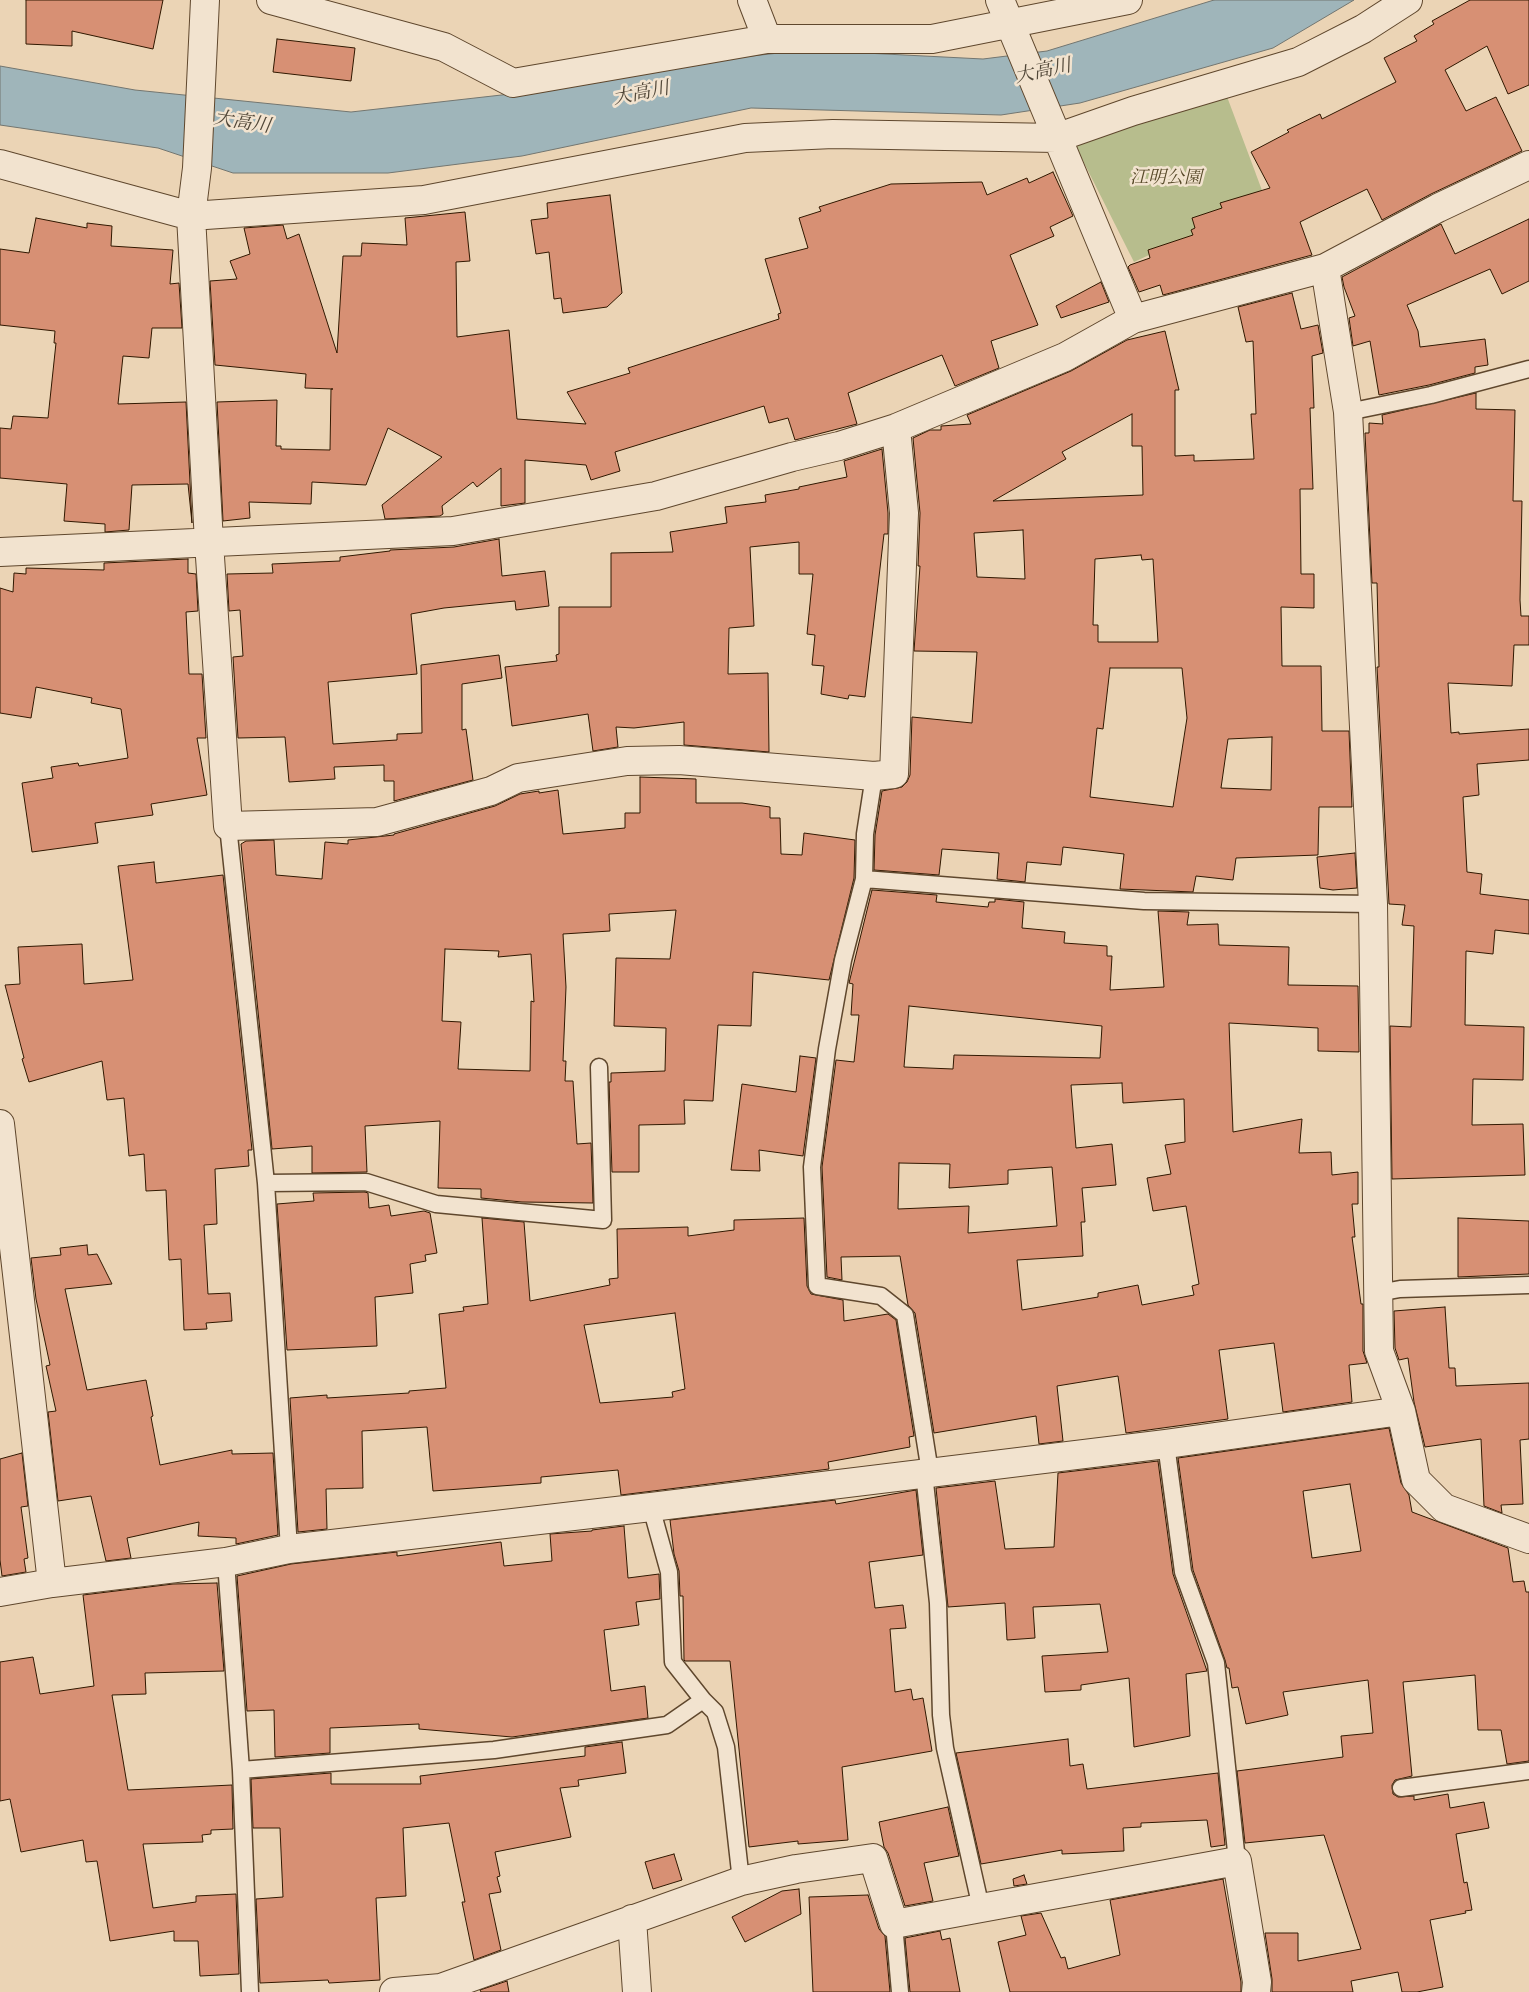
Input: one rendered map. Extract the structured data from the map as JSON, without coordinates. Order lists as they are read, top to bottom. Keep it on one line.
{"water":["大高川"],"parks":["江明公園"]}
